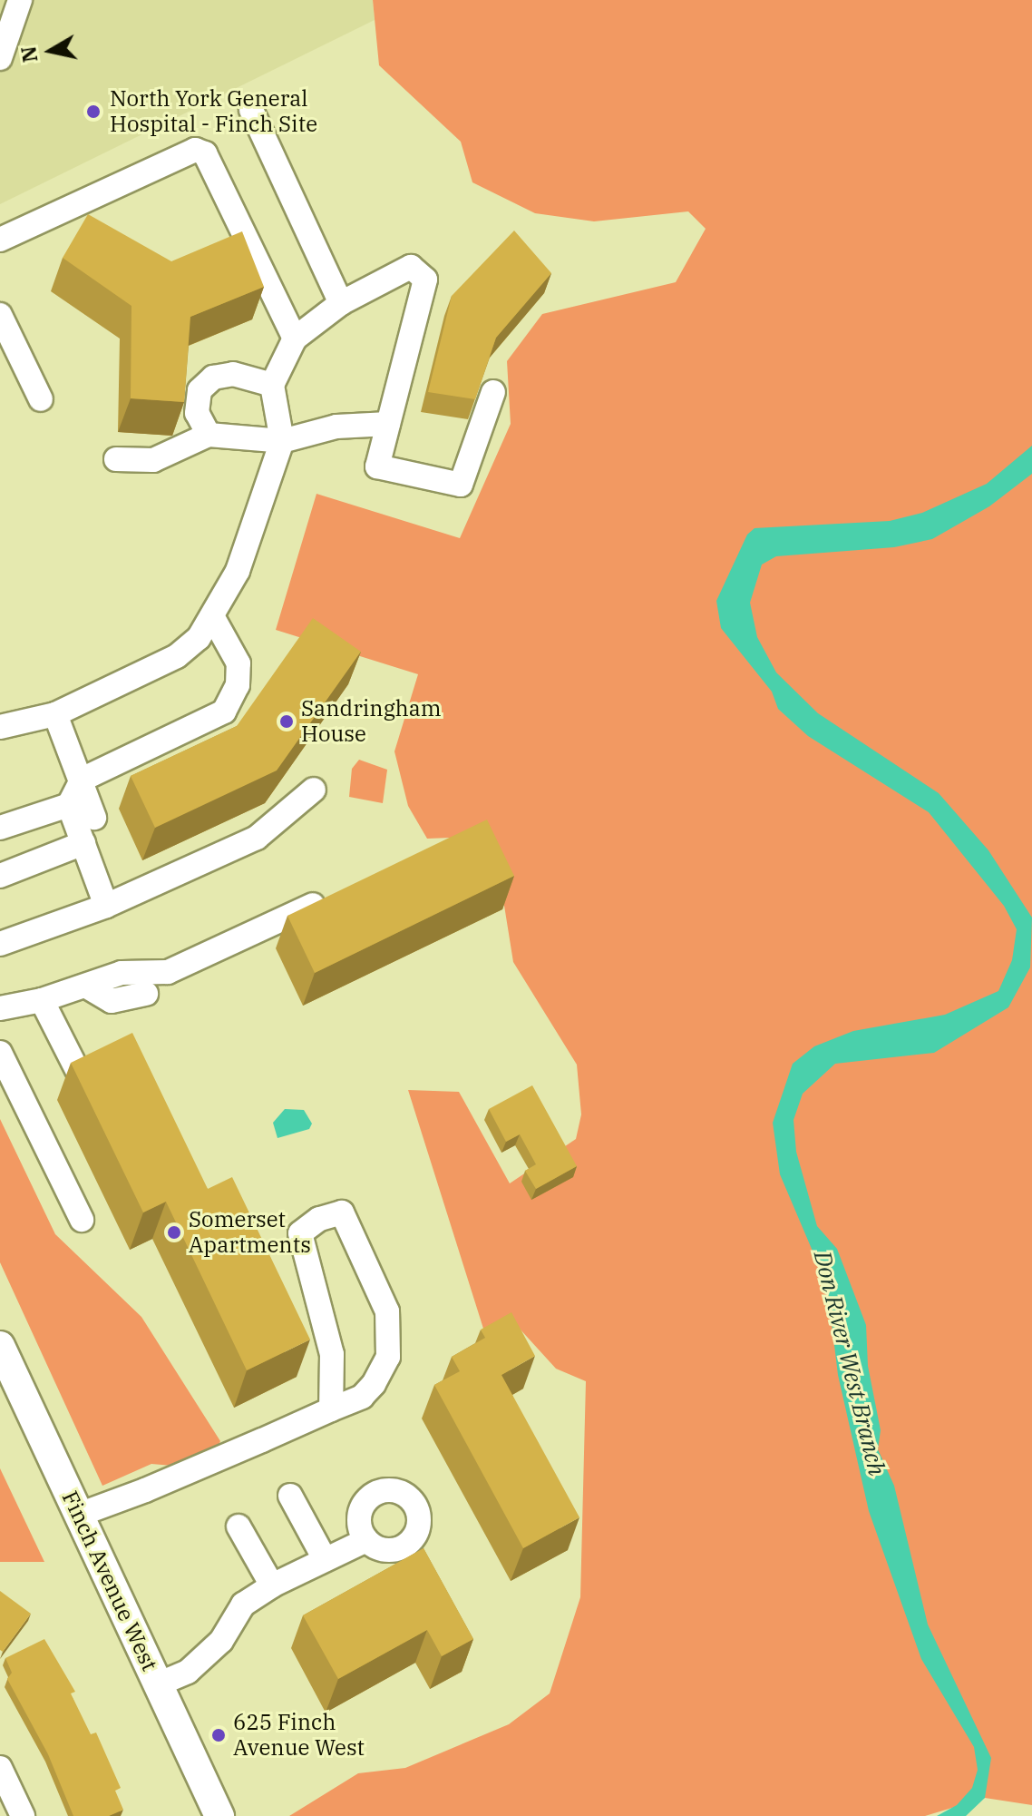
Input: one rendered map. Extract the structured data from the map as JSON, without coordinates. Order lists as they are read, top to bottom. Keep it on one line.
{"streets":{"main road":["Finch Avenue West"]},"water":["Don River West Branch"],"places":["North York General Hospital - Finch Site","Sandringham House","Somerset Apartments","625 Finch Avenue West"],"north":"left"}
